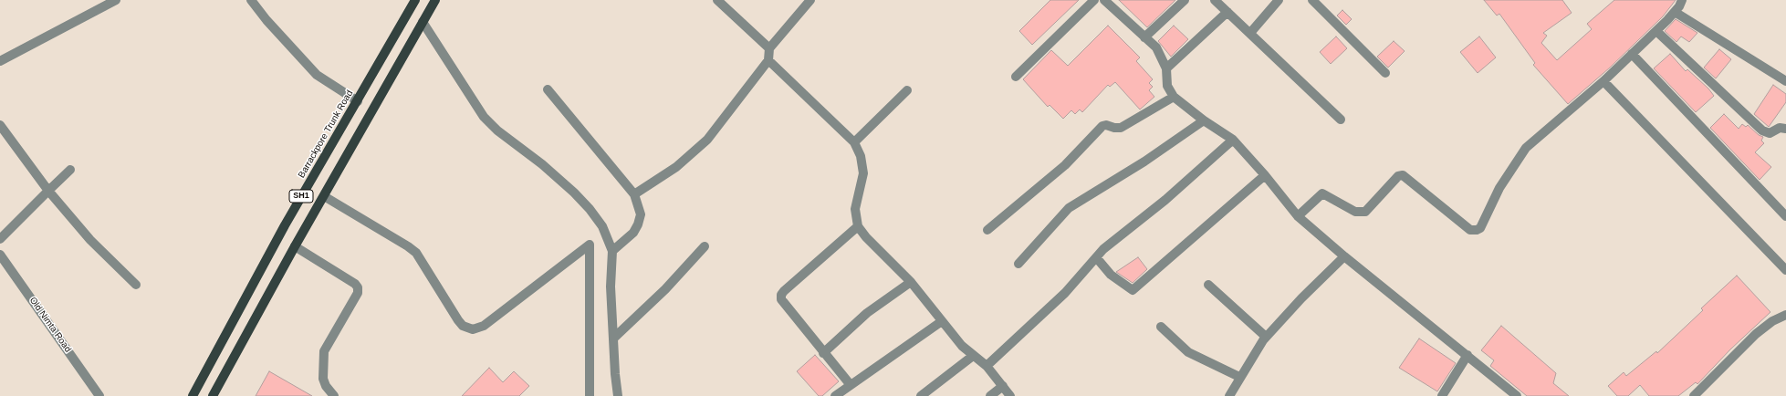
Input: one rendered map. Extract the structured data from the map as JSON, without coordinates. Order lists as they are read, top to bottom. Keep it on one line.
{"streets":{"main road":["Barrackpore Trunk Road","SH1"],"street":["Old Nimta Road"]}}
